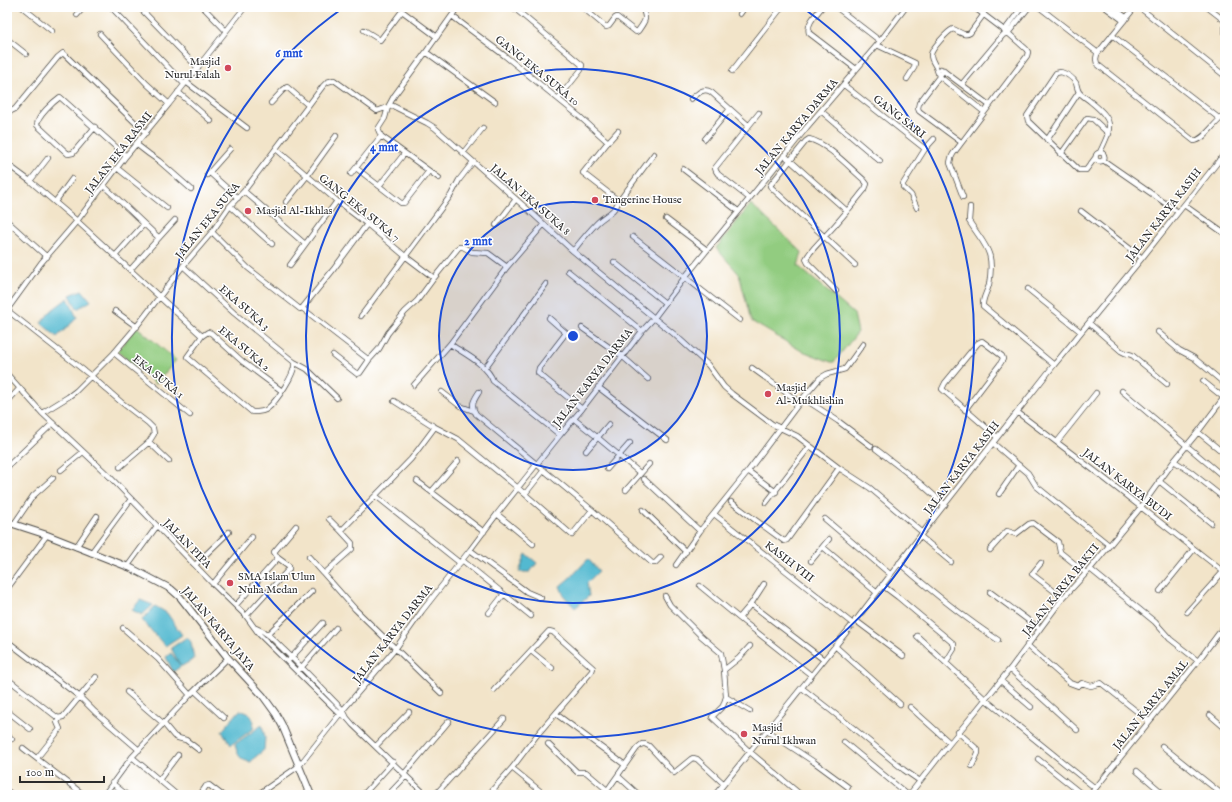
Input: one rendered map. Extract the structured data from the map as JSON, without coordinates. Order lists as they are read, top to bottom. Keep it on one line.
{"streets":{"main road":["JALAN KARYA JAYA"],"street":["GANG EKA SUKA 10","GANG SARI","JALAN KARYA DARMA","JALAN EKA RASMI","JALAN EKA SUKA 8","GANG EKA SUKA 7","JALAN KARYA KASIH","JALAN EKA SUKA","EKA SUKA 3","EKA SUKA 2","EKA SUKA 1","JALAN KARYA BUDI","JALAN PIPA","KASIH VIII","JALAN KARYA BAKTI","JALAN KARYA AMAL"]},"crossings":[["GANG SARI","JALAN KARYA DARMA"],["JALAN KARYA DARMA","JALAN EKA SUKA 8"],["JALAN KARYA DARMA","JALAN KARYA JAYA"],["JALAN EKA RASMI","EKA SUKA 2"],["JALAN EKA SUKA 8","JALAN KARYA KASIH"],["JALAN EKA SUKA 8","JALAN EKA SUKA"],["GANG EKA SUKA 7","JALAN EKA SUKA"],["JALAN KARYA KASIH","JALAN KARYA BUDI"],["JALAN KARYA KASIH","KASIH VIII"],["JALAN EKA SUKA","EKA SUKA 3"],["JALAN EKA SUKA","EKA SUKA 2"],["JALAN EKA SUKA","EKA SUKA 1"],["JALAN EKA SUKA","JALAN PIPA"],["JALAN KARYA BUDI","JALAN KARYA BAKTI"]],"places":["Masjid Nurul Falah","Tangerine House","Masjid Al-Ikhlas","Masjid Al-Mukhlishin","SMA Islam Ulun Nuha Medan","Masjid Nurul Ikhwan"],"scale_bar":"100 m","rings":["6 mnt","4 mnt","2 mnt"]}
